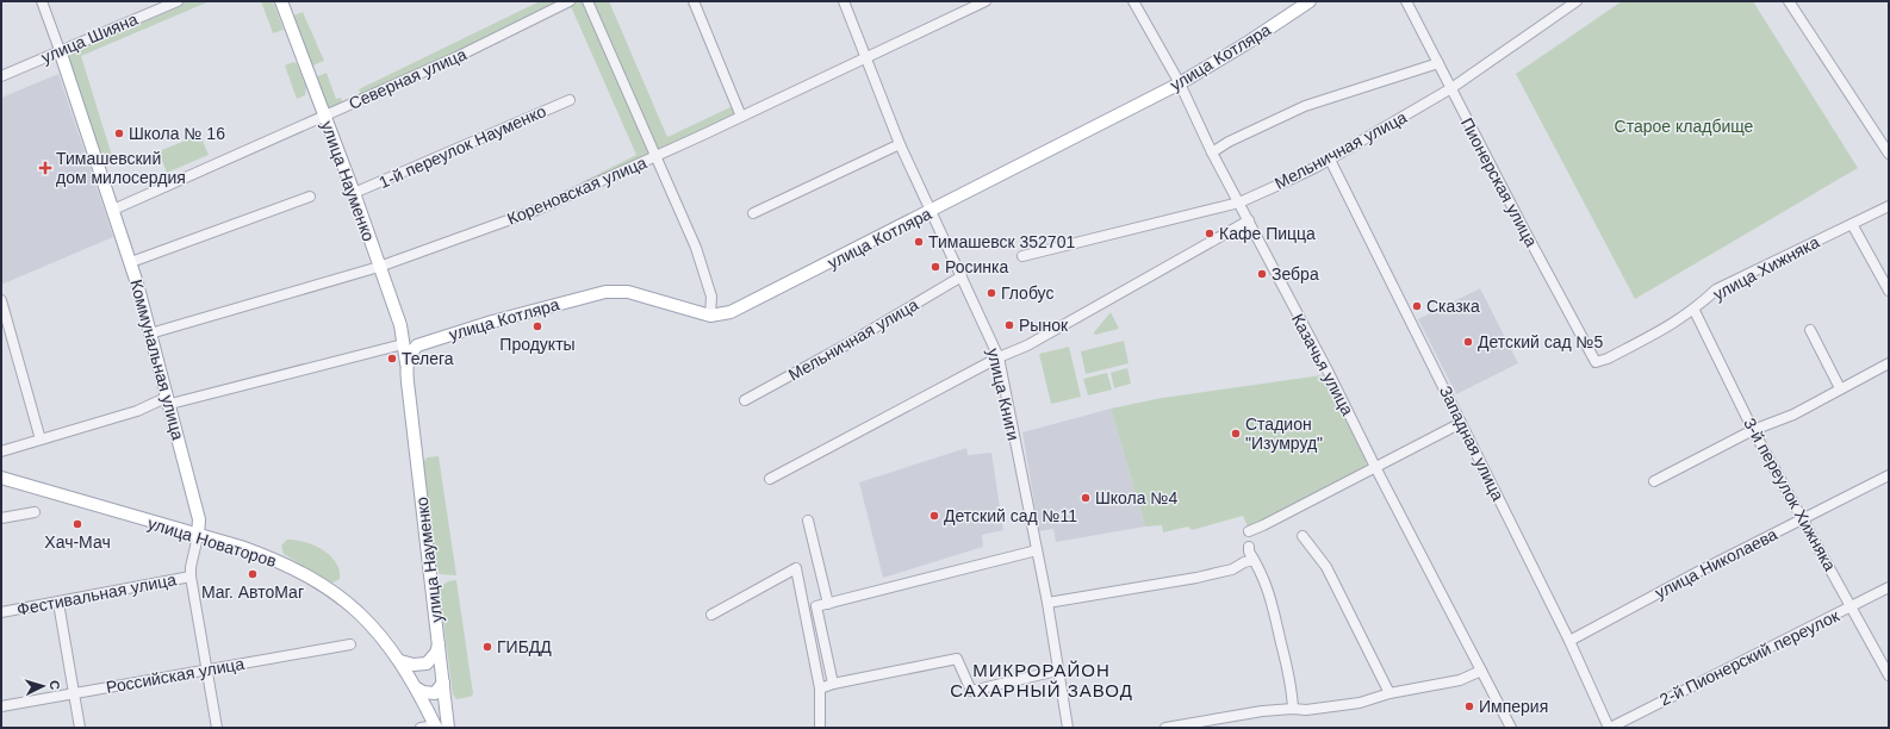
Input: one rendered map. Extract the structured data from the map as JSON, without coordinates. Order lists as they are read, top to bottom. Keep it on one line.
{"streets":{"main road":["улица Котляра","улица Науменко","Коммунальная улица","улица Новаторов"],"street":["улица Шияна","Северная улица","1-й переулок Науменко","Мельничная улица","Пионерская улица","Кореновская улица","улица Хижняка","Казачья улица","улица Книги","Западная улица","3-й переулок Хижняка","улица Николаева","Фестивальная улица","2-й Пионерский переулок","Российская улица"]},"crossings":[["улица Шияна","Коммунальная улица"],["улица Котляра","улица Науменко"],["улица Котляра","Казачья улица"],["улица Котляра","улица Книги"],["Северная улица","улица Науменко"],["Северная улица","Коммунальная улица"],["1-й переулок Науменко","улица Науменко"],["Мельничная улица","Пионерская улица"],["Мельничная улица","Казачья улица"],["Мельничная улица","улица Книги"],["Мельничная улица","Западная улица"],["улица Науменко","Кореновская улица"],["Пионерская улица","улица Хижняка"],["Кореновская улица","Коммунальная улица"],["Кореновская улица","улица Книги"],["улица Хижняка","3-й переулок Хижняка"],["Коммунальная улица","улица Новаторов"],["Коммунальная улица","Фестивальная улица"],["Коммунальная улица","Российская улица"],["Западная улица","улица Николаева"],["Западная улица","2-й Пионерский переулок"],["3-й переулок Хижняка","улица Николаева"],["3-й переулок Хижняка","2-й Пионерский переулок"]],"districts":["МИКРОРАЙОН САХАРНЫЙ ЗАВОД"],"parks":["Старое кладбище"],"places":{"other":["Школа № 16","Кафе Пицца","Тимашевск 352701","Росинка","Зебра","Глобус","Сказка","Рынок","Продукты","Детский сад №5","Телега","Стадион \"Изумруд\"","Школа №4","Детский сад №11","Хач-Мач","Маг. АвтоМаг","ГИБДД","Империя"],"health":["Тимашевский дом милосердия"]},"north":"right"}
